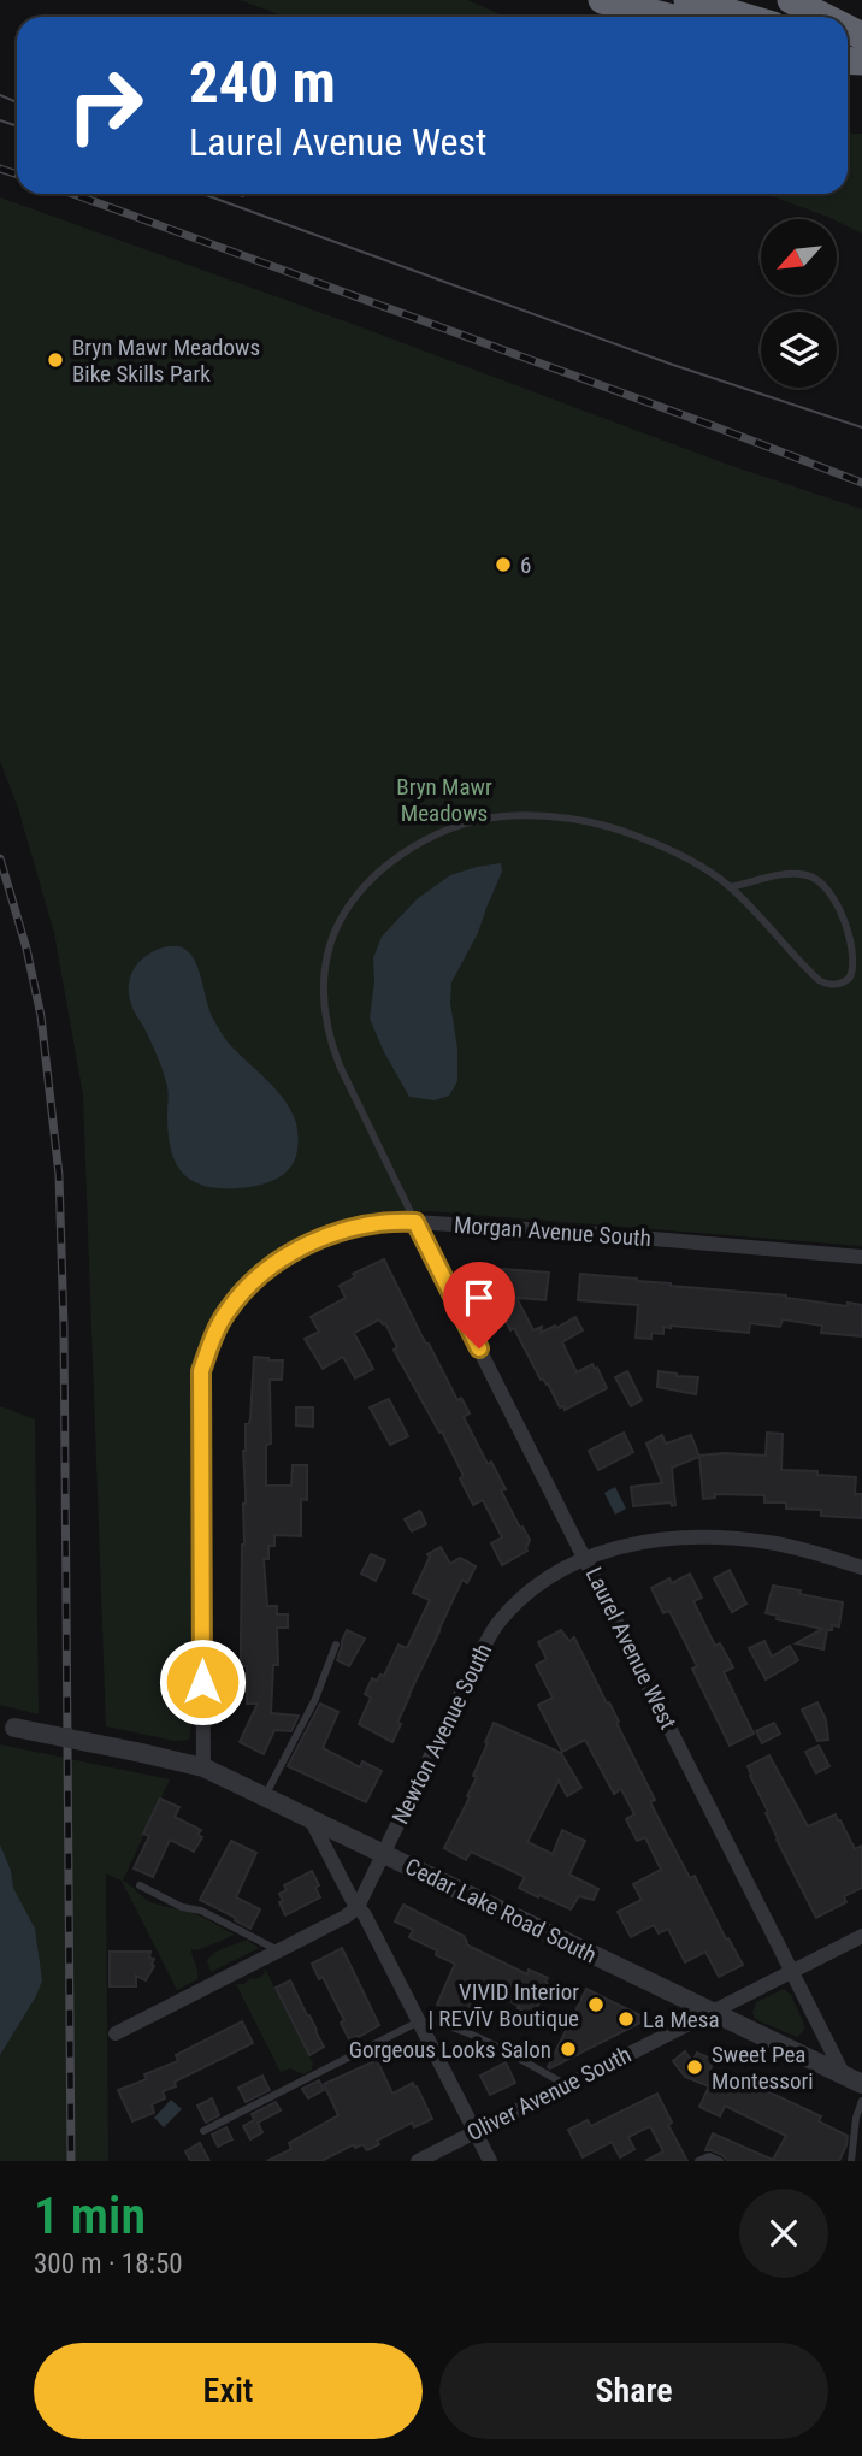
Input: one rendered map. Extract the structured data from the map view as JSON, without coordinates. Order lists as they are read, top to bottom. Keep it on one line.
{"streets":{"street":["Morgan Avenue South","Laurel Avenue West","Newton Avenue South","Cedar Lake Road South","Oliver Avenue South"]},"crossings":[["Morgan Avenue South","Laurel Avenue West"],["Morgan Avenue South","Cedar Lake Road South"],["Laurel Avenue West","Newton Avenue South"],["Laurel Avenue West","Cedar Lake Road South"],["Laurel Avenue West","Oliver Avenue South"],["Newton Avenue South","Cedar Lake Road South"],["Cedar Lake Road South","Oliver Avenue South"]],"parks":["Bryn Mawr Meadows"],"places":["Bryn Mawr Meadows Bike Skills Park","6","VIVID Interior | REVĪV Boutique","La Mesa","Gorgeous Looks Salon","Sweet Pea Montessori"],"north":"bottom left","page":{"turn":["240 m","Laurel Avenue West"],"heading":["1 min","300 m · 18:50"],"buttons":["Exit","Share"]}}
